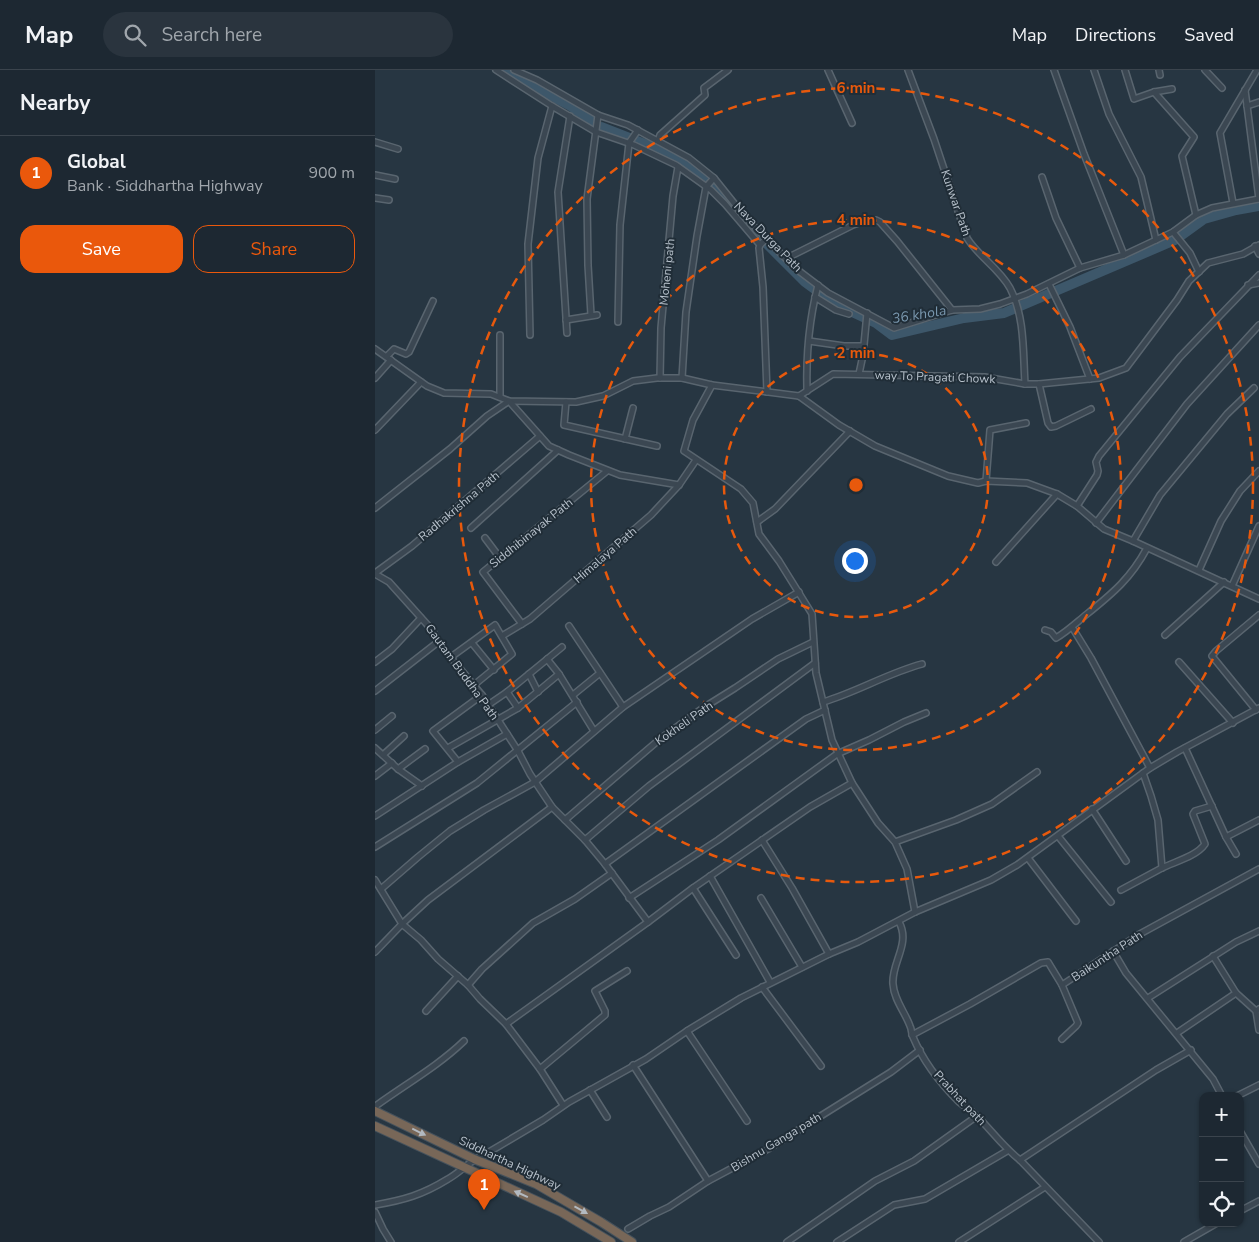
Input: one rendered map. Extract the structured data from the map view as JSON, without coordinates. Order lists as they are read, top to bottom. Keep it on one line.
{"streets":{"highway":["Siddhartha Highway"],"street":["Kunwar Path","Nava Durga Path","Moheni path","way To Pragati Chowk","Radhakrishna Path","Siddhibinayak Path","Himalaya Path","Gautam Buddha Path","Kokheli Path","Baikuntha Path","Prabhat path","Bishnu Ganga path"]},"crossings":[["Kunwar Path","Nava Durga Path"],["Kunwar Path","way To Pragati Chowk"],["Radhakrishna Path","Gautam Buddha Path"],["Siddhibinayak Path","Himalaya Path"],["Gautam Buddha Path","Kokheli Path"],["Baikuntha Path","Prabhat path"],["Prabhat path","Bishnu Ganga path"]],"water":["36 khola"],"page":{"header":"Map","search":"Search here","nav":["Map","Directions","Saved"],"heading":"Nearby","list":[{"mark":"1","name":"Global","note":"Bank · Siddhartha Highway","value":"900 m"}],"buttons":["Save","Share"],"map_buttons":["+","−"],"pins":"1"},"rings":["6 min","4 min","2 min"]}
